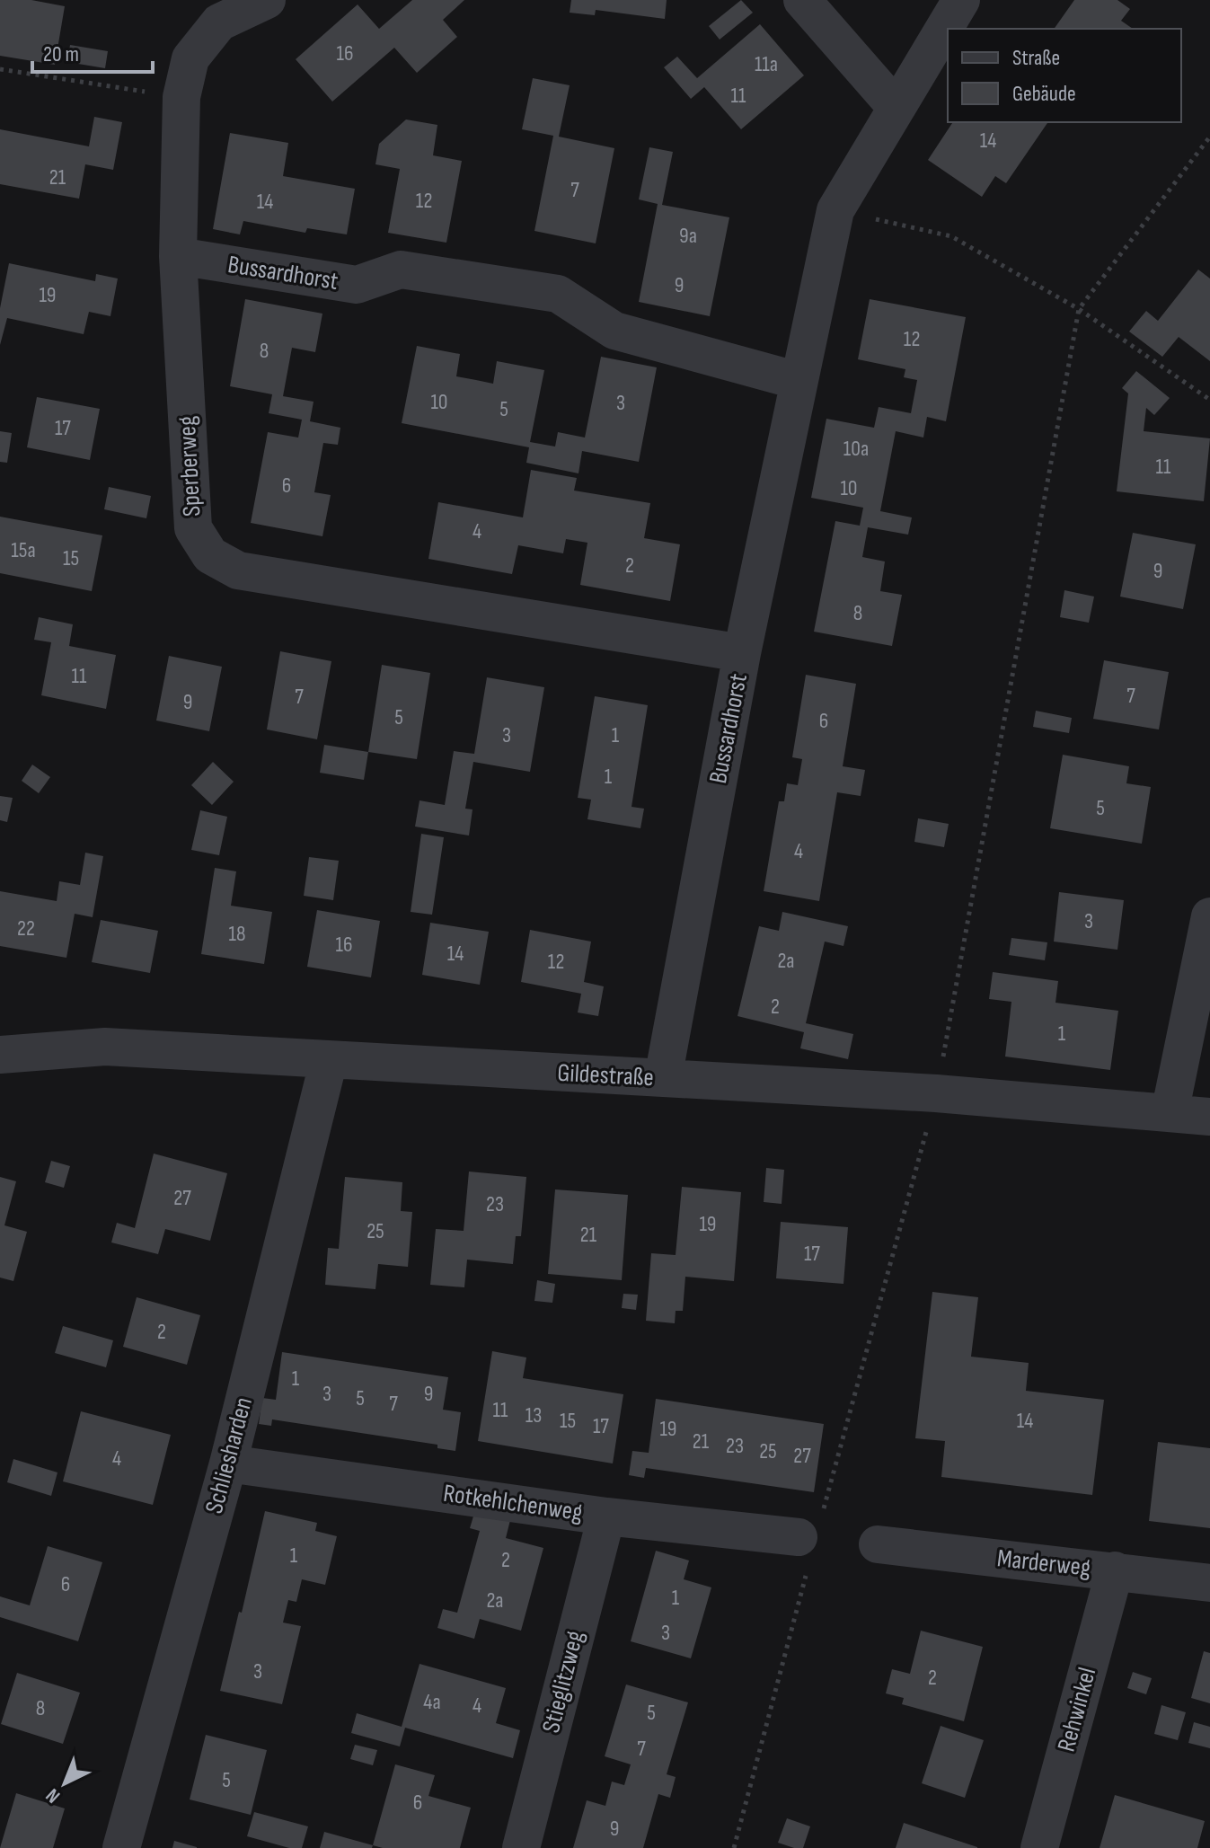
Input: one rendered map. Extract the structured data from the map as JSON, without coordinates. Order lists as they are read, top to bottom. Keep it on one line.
{"streets":{"street":["Bussardhorst","Sperberweg","Gildestraße","Schliesharden","Rotkehlchenweg","Marderweg","Stieglitzweg","Rehwinkel"]},"crossings":[["Bussardhorst","Sperberweg"],["Bussardhorst","Gildestraße"],["Gildestraße","Schliesharden"],["Schliesharden","Rotkehlchenweg"],["Rotkehlchenweg","Stieglitzweg"],["Marderweg","Rehwinkel"]],"house_numbers":["16","11a","11","14","21","7","12","14","9a","9","19","12","8","10","3","5","17","10a","11","6","10","4","15a","15","2","9","8","11","7","7","9","5","6","3","1","1","5","4","3","22","18","16","14","2a","12","2","1","27","23","19","25","21","17","2","1","3","9","5","7","11","13","15","14","17","19","21","23","25","27","4","1","2","6","1","2a","3","3","2","4a","4","8","5","7","5","6","9"],"legend":["Straße","Gebäude"],"scale_bar":"20 m","north":"bottom left"}
